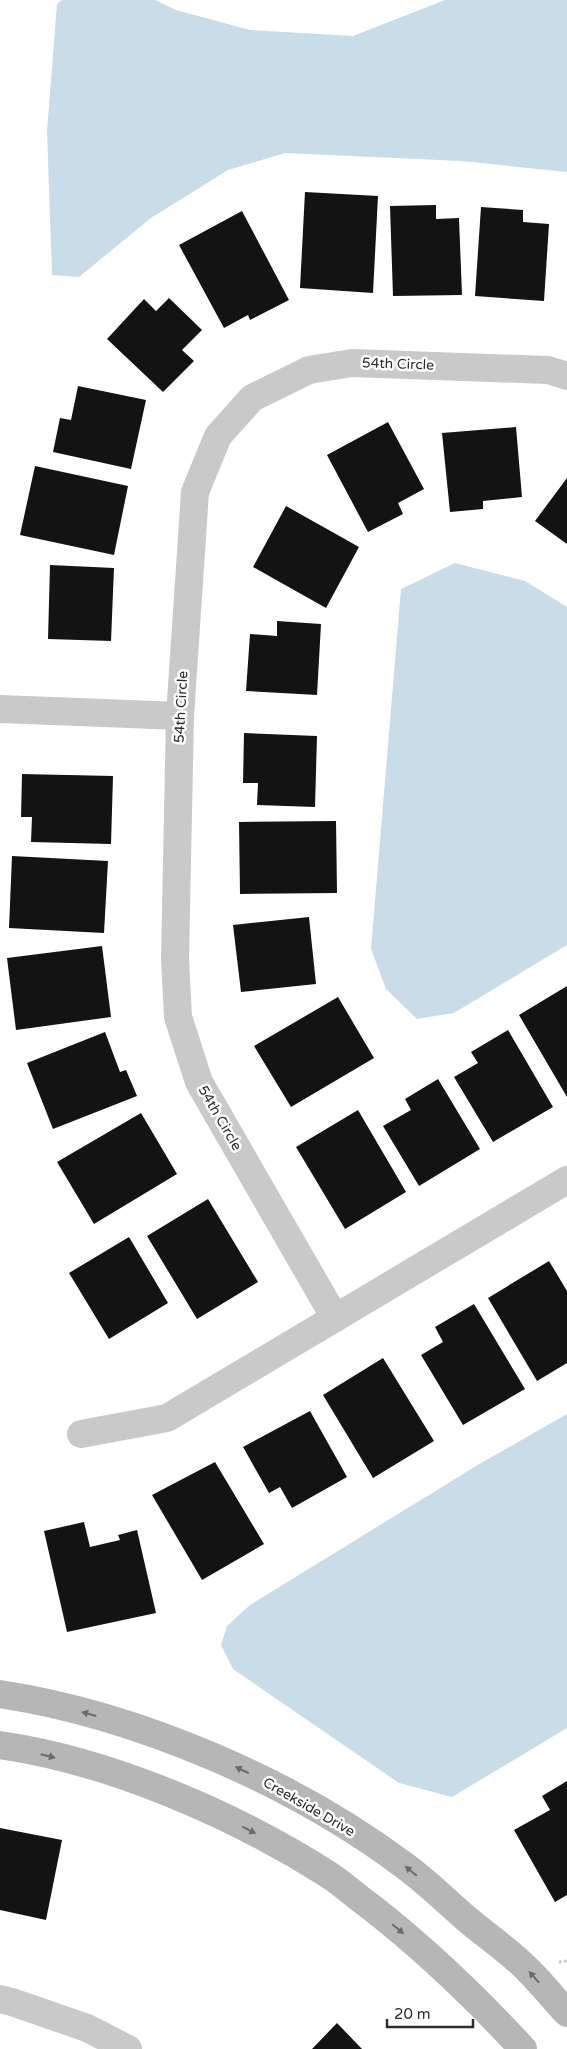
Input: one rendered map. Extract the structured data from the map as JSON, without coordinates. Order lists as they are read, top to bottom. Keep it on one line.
{"streets":{"street":["54th Circle","Creekside Drive"]},"scale_bar":"20 m"}
